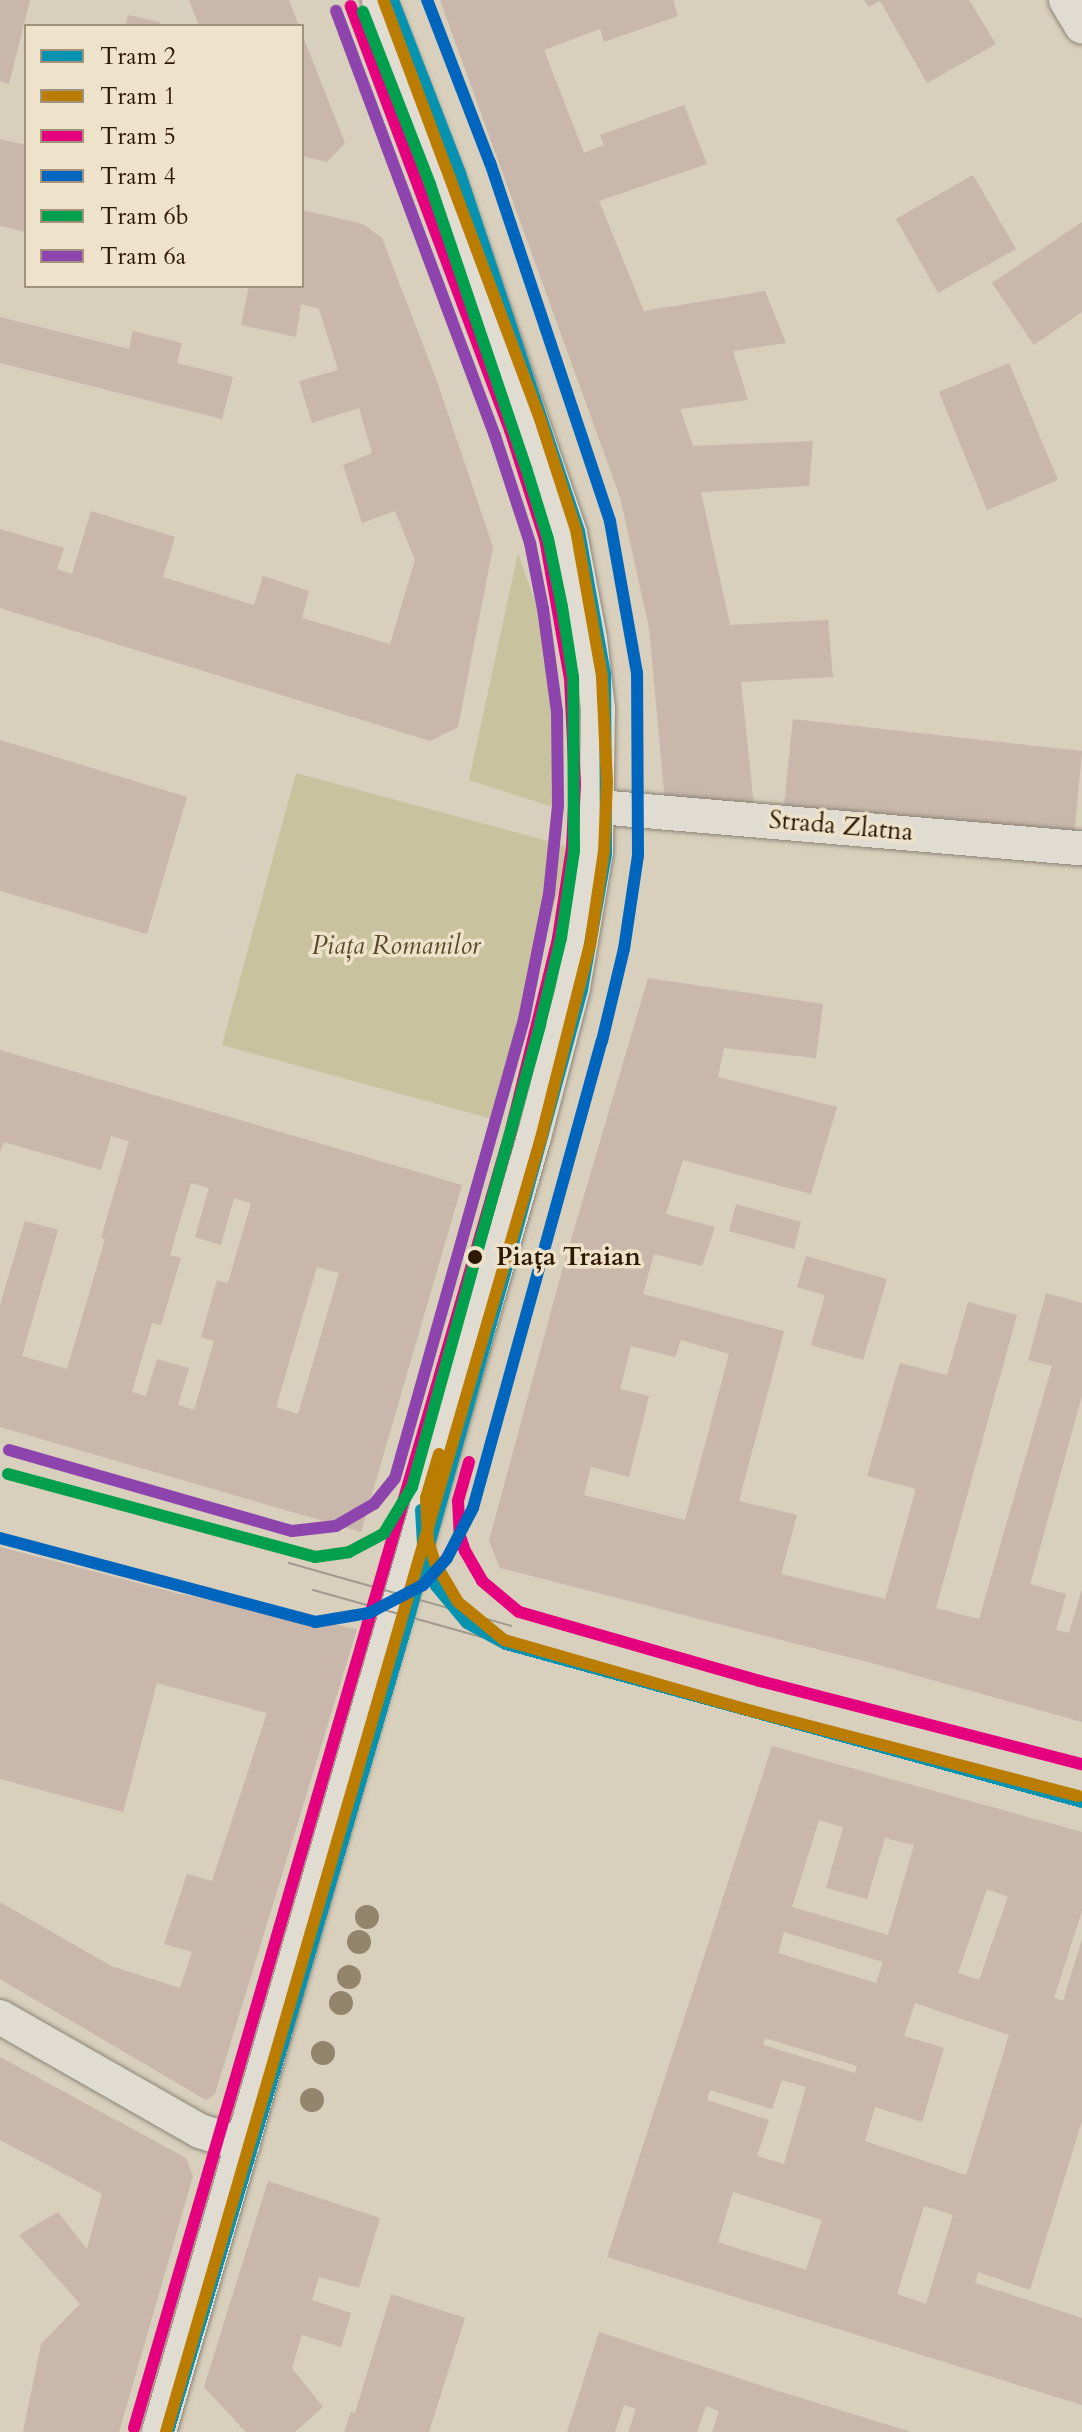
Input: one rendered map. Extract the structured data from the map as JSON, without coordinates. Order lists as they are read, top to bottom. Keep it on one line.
{"streets":{"street":["Strada Zlatna"]},"parks":["Piața Romanilor"],"places":["Piața Traian"],"lines":["tram line 2","tram line 1","tram line 4","tram line 5","tram line 6a","tram line 6b"],"legend":["Tram 2","Tram 1","Tram 5","Tram 4","Tram 6b","Tram 6a"]}
